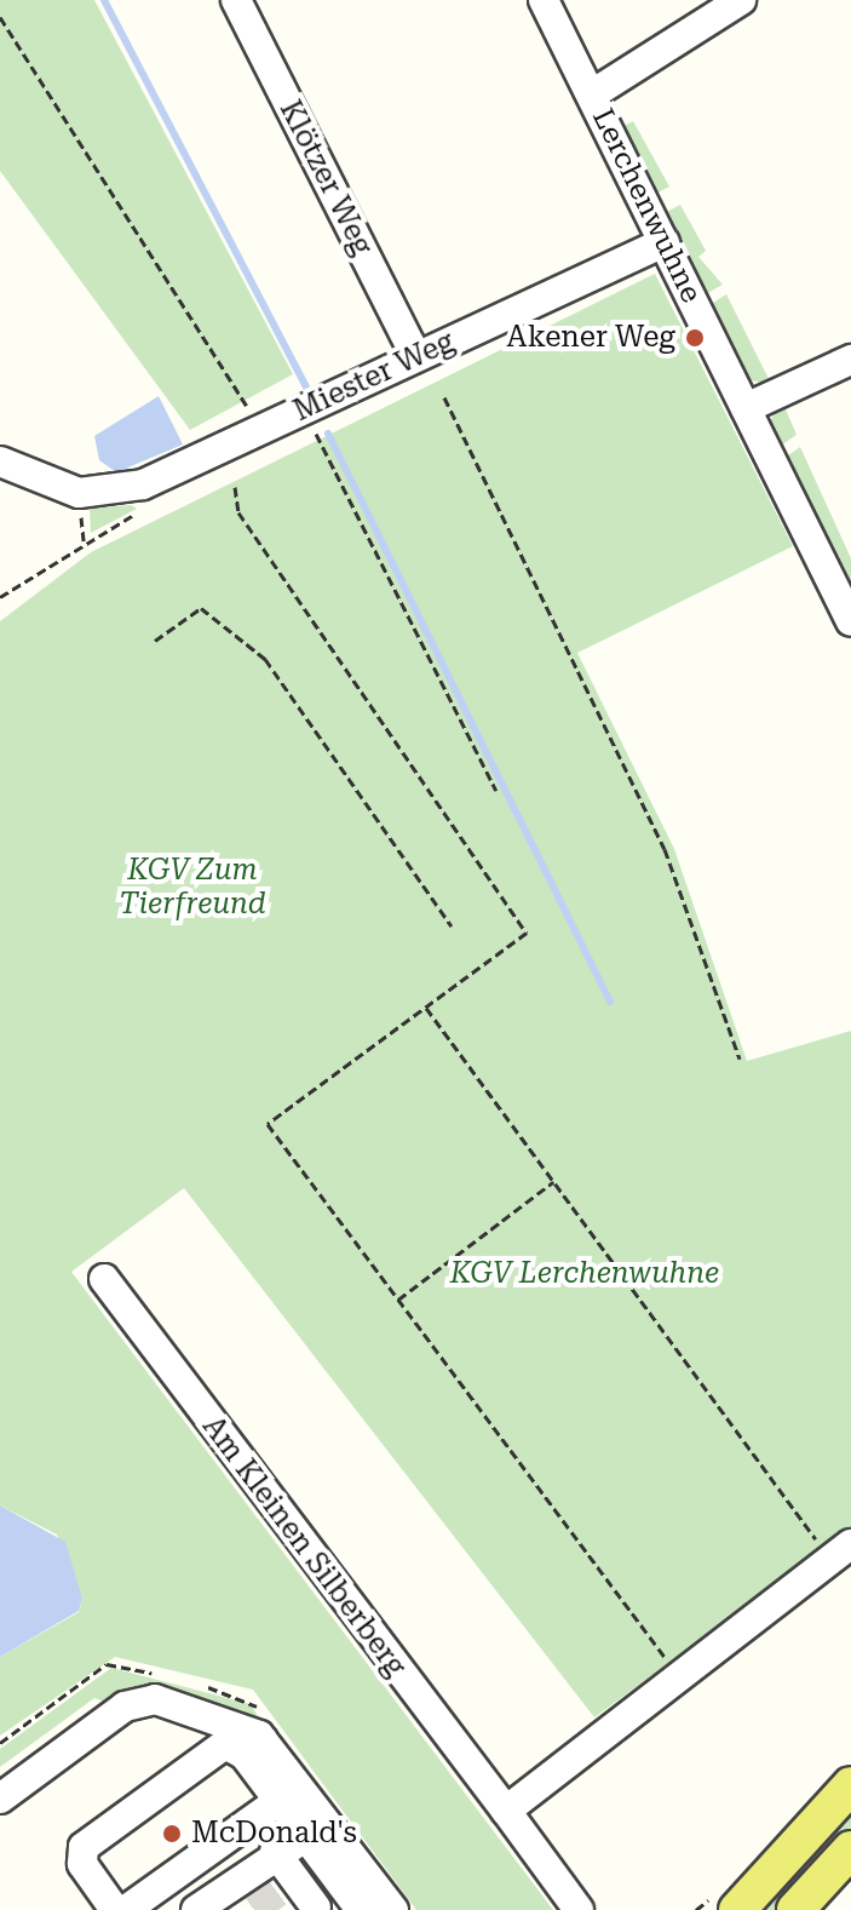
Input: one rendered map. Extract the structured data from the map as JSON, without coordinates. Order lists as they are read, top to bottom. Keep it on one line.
{"streets":{"street":["Klötzer Weg","Lerchenwuhne","Miester Weg","Am Kleinen Silberberg"]},"crossings":[["Klötzer Weg","Miester Weg"],["Lerchenwuhne","Miester Weg"]],"parks":["KGV Zum Tierfreund","KGV Lerchenwuhne"],"places":["Akener Weg","McDonald's"]}
